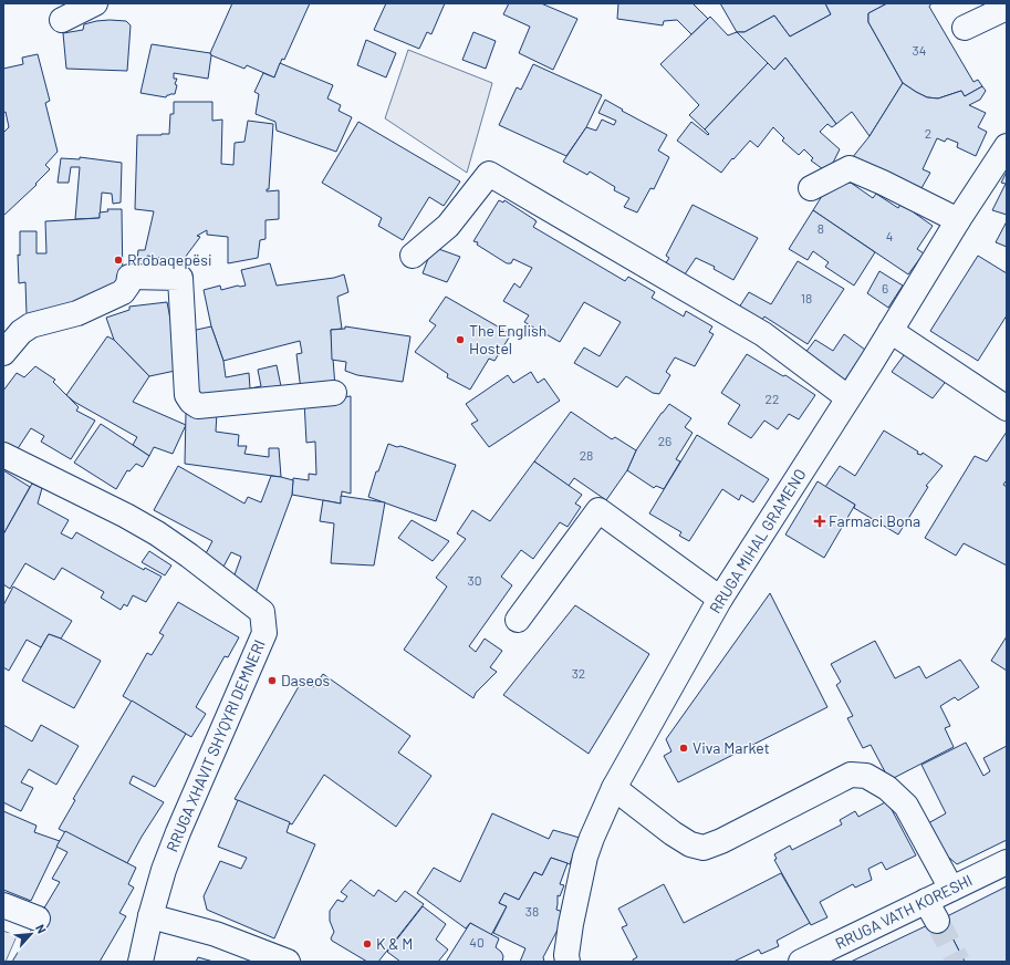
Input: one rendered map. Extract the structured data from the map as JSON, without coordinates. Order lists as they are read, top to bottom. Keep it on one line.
{"streets":{"street":["RRUGA MIHAL GRAMENO","RRUGA XHAVIT SHYQYRI DEMNERI","RRUGA VATH KORESHI"]},"places":{"other":["Rrobaqepësi","The English Hostel","Daseos","Viva Market","K & M"],"health":["Farmaci Bona"]},"house_numbers":["34","2","8","4","6","18","22","26","28","30","32","38","40"],"north":"top right"}
